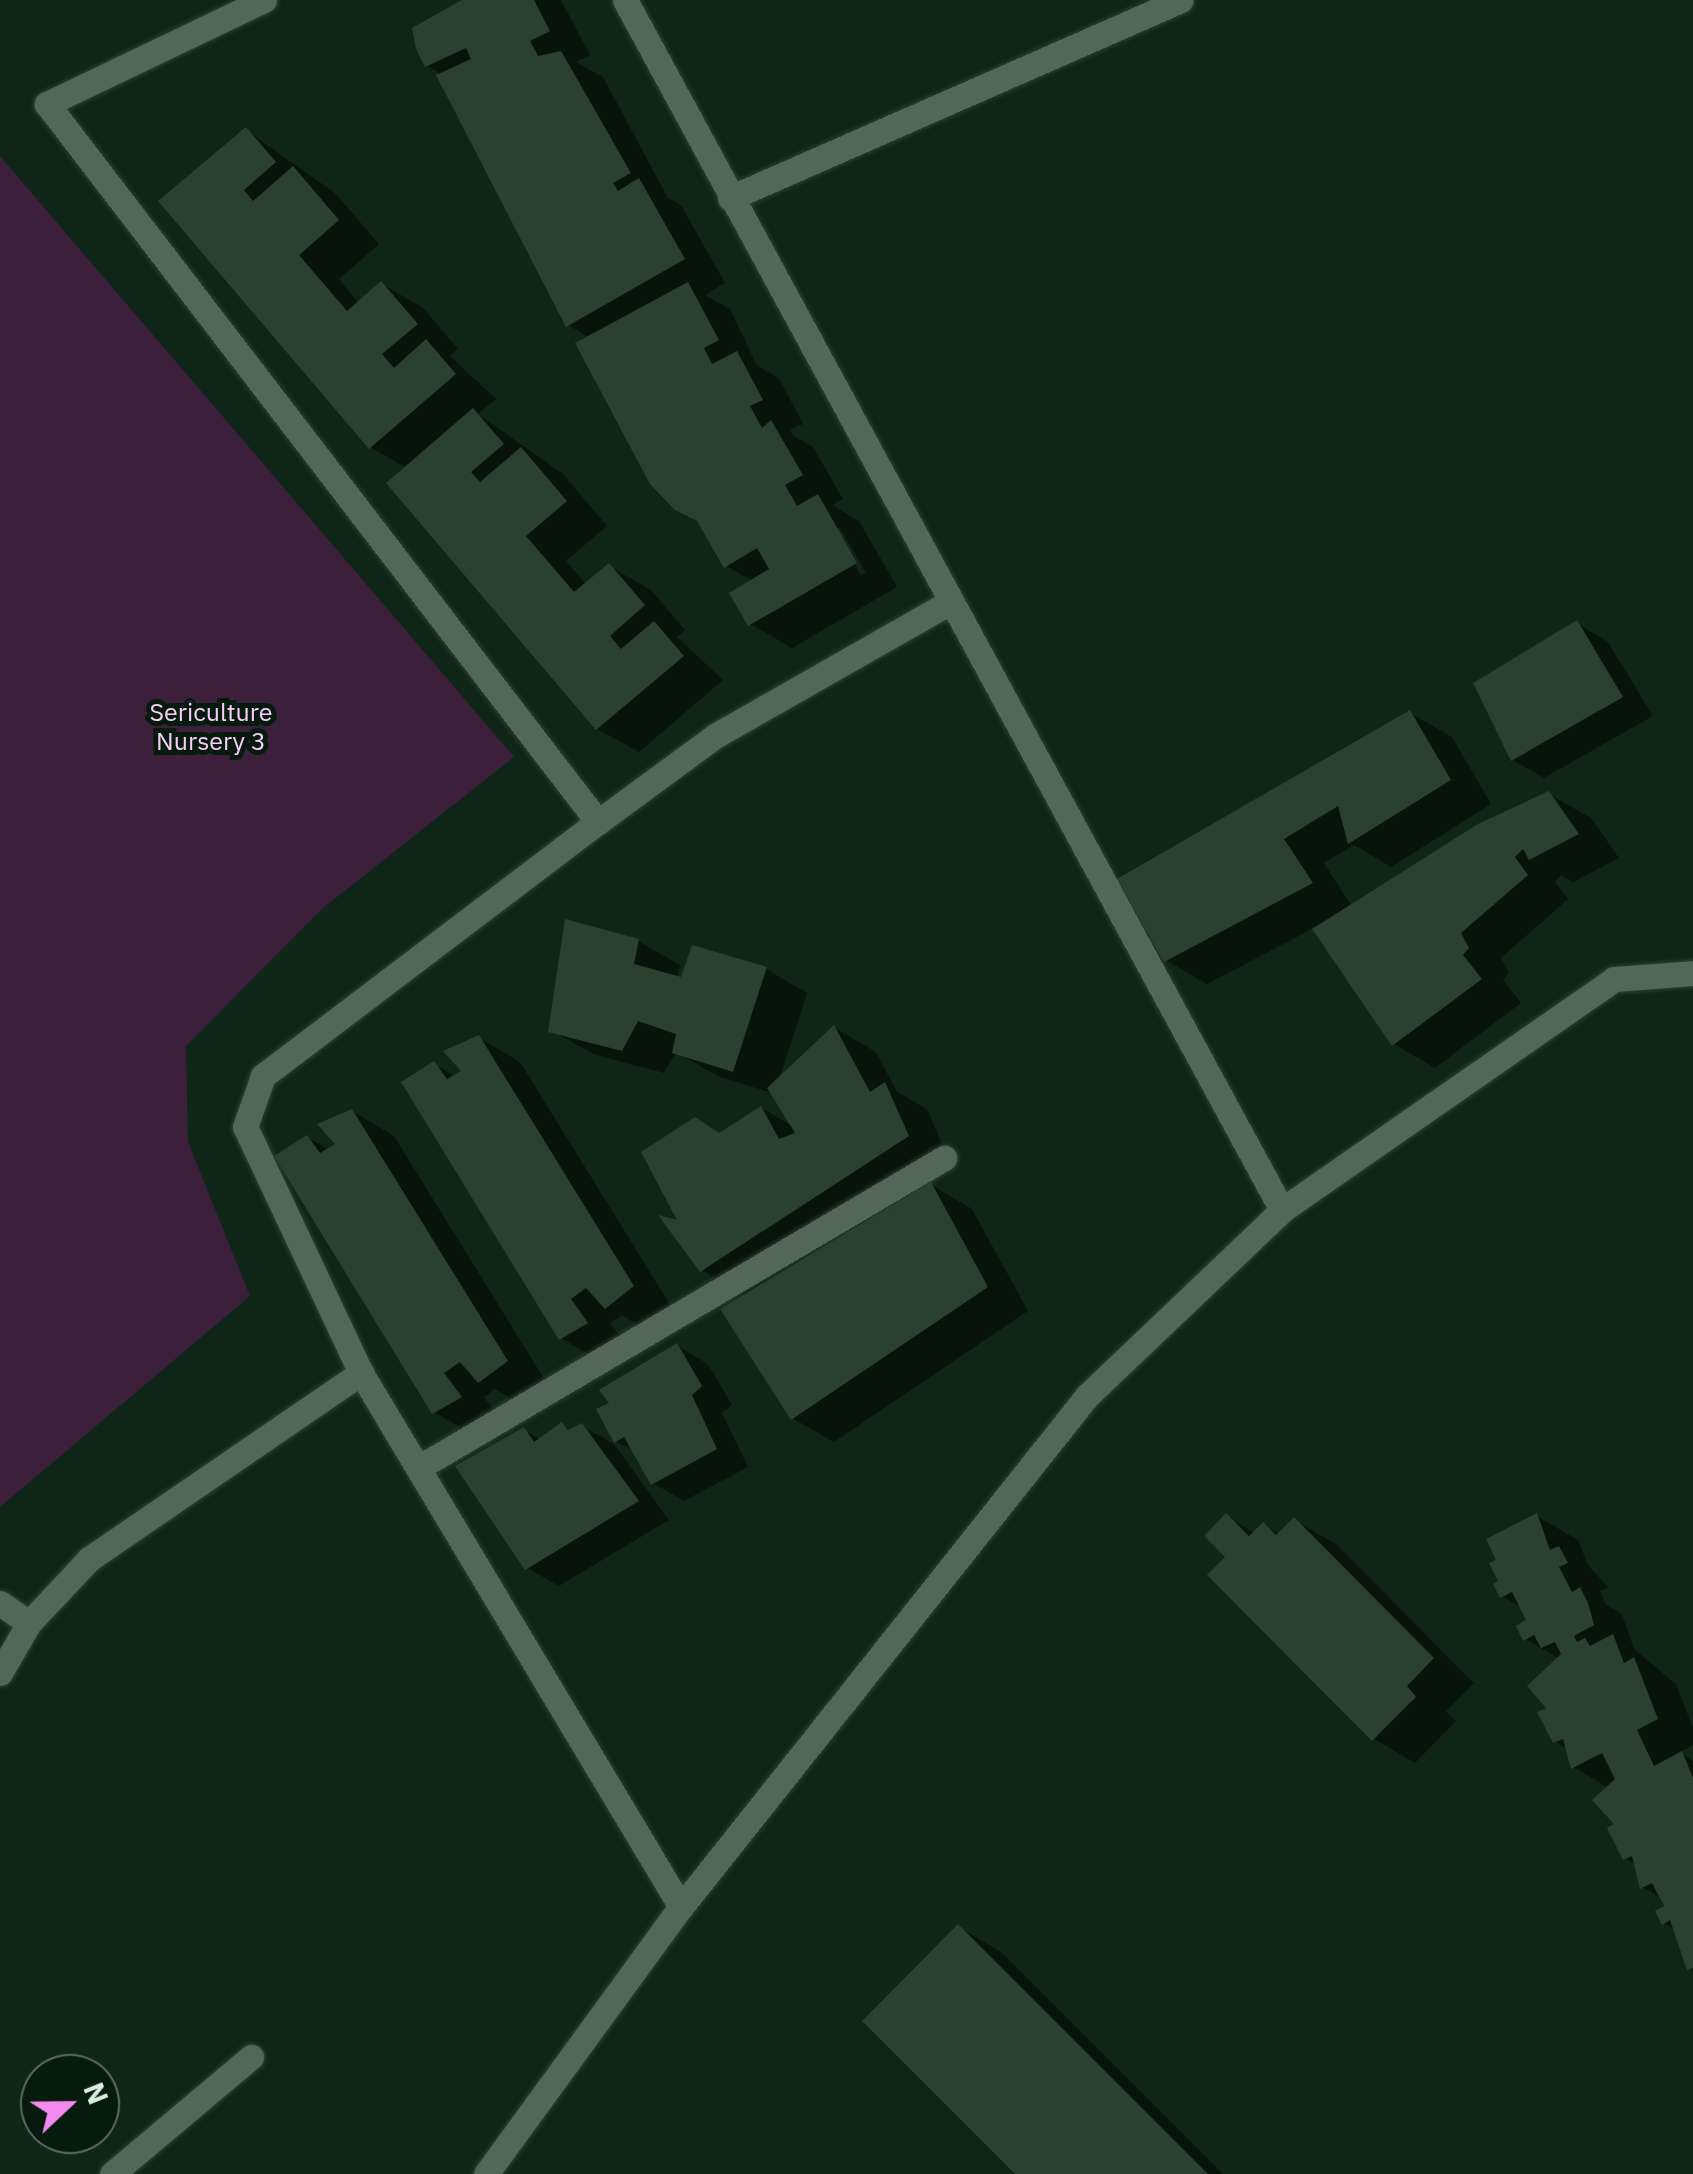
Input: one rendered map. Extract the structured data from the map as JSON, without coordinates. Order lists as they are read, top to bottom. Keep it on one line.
{"parks":["Sericulture Nursery 3"],"north":"right"}
